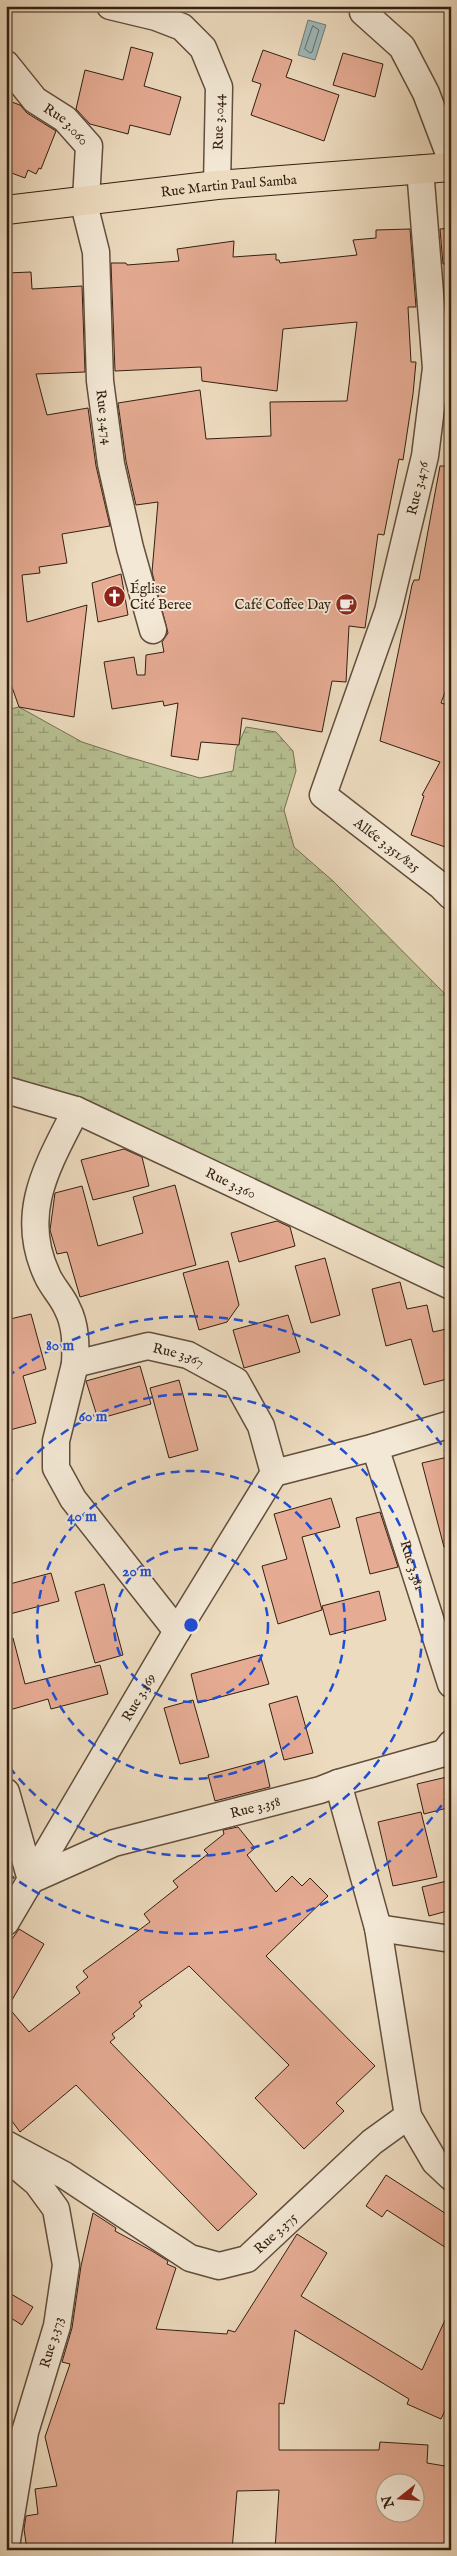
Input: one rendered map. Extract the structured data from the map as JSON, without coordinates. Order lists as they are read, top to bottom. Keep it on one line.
{"streets":{"main road":["Rue Martin Paul Samba"],"street":["Rue 3.044","Rue 3.060","Rue 3.474","Rue 3.476","Allée 3.351/825","Rue 3.360","Rue 3.367","Rue 3.381","Rue 3.369","Rue 3.358","Rue 3.375","Rue 3.373"]},"crossings":[["Rue 3.044","Rue Martin Paul Samba"],["Rue 3.060","Rue Martin Paul Samba"],["Rue 3.060","Rue 3.474"],["Rue Martin Paul Samba","Rue 3.474"],["Rue Martin Paul Samba","Rue 3.476"],["Rue 3.476","Allée 3.351/825"],["Rue 3.367","Rue 3.369"],["Rue 3.369","Rue 3.358"]],"places":{"church":["Église Cité Beree"],"cafe":["Café Coffee Day"]},"north":"left","rings":["80 m","60 m","40 m","20 m"]}
